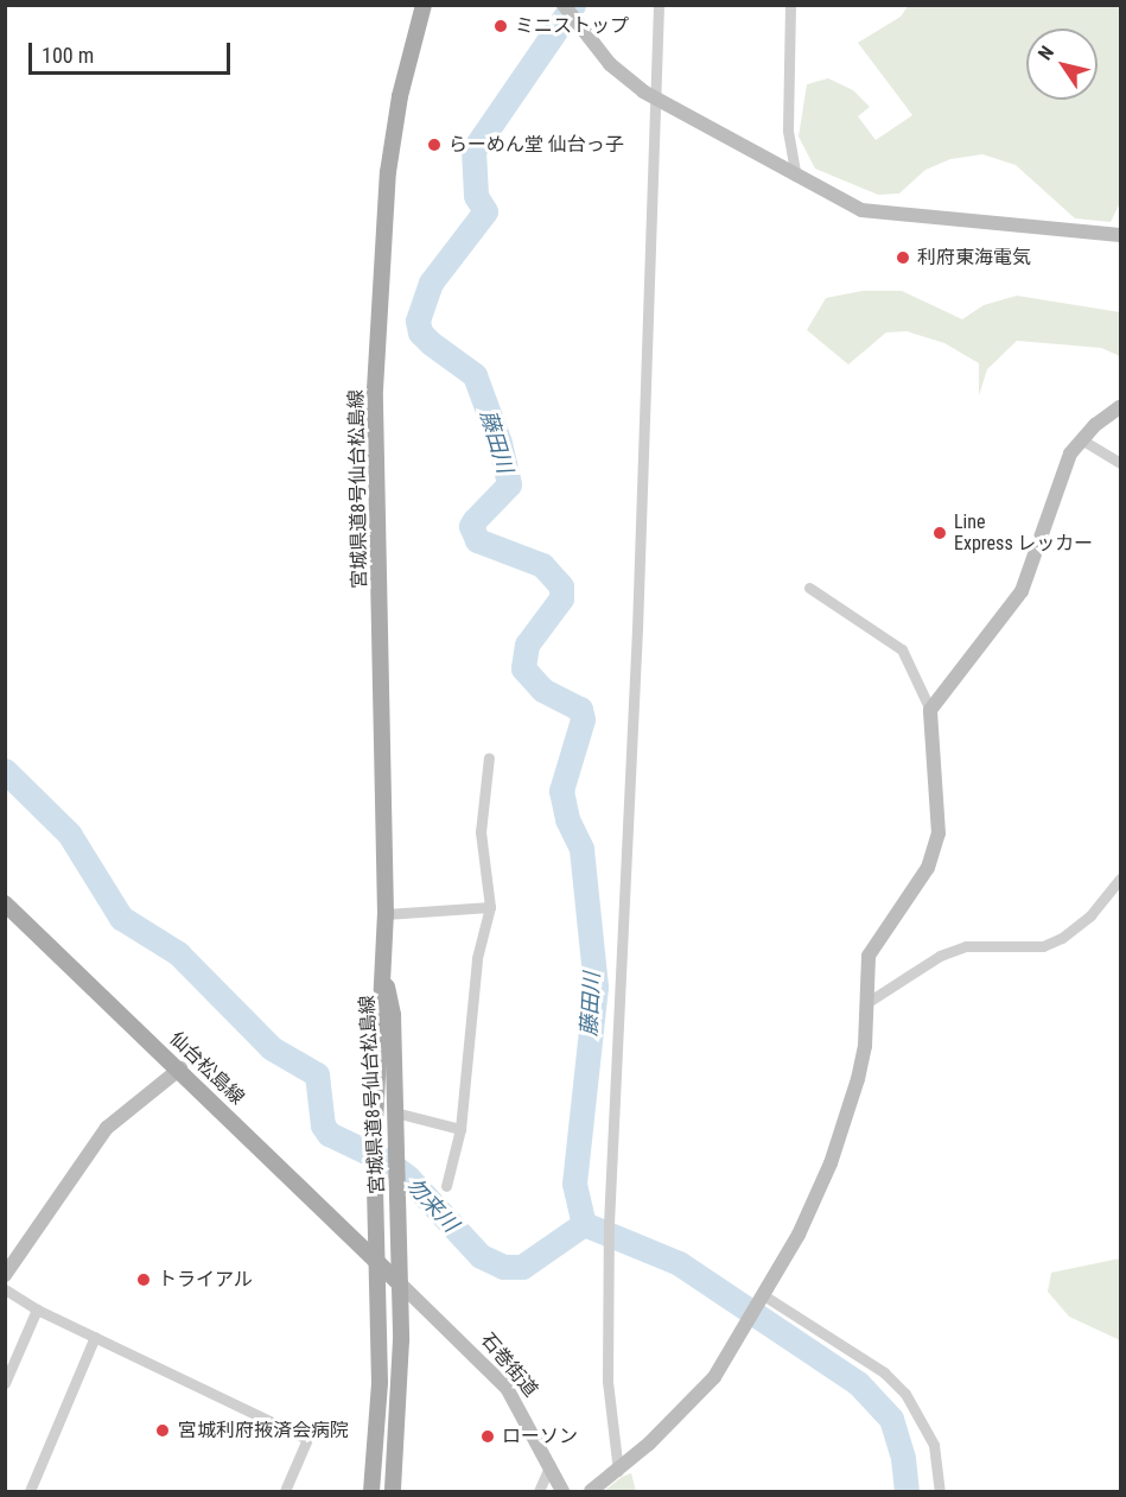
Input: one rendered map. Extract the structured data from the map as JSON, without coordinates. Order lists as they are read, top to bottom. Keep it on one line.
{"streets":{"main road":["宮城県道8号仙台松島線","仙台松島線"],"street":["石巻街道"]},"crossings":[["宮城県道8号仙台松島線","仙台松島線"],["宮城県道8号仙台松島線","石巻街道"],["仙台松島線","石巻街道"]],"water":["藤田川","勿来川"],"places":["ミニストップ","らーめん堂 仙台っ子","利府東海電気","Line Express レッカー","トライアル","宮城利府掖済会病院","ローソン"],"scale_bar":"100 m","north":"top left"}
